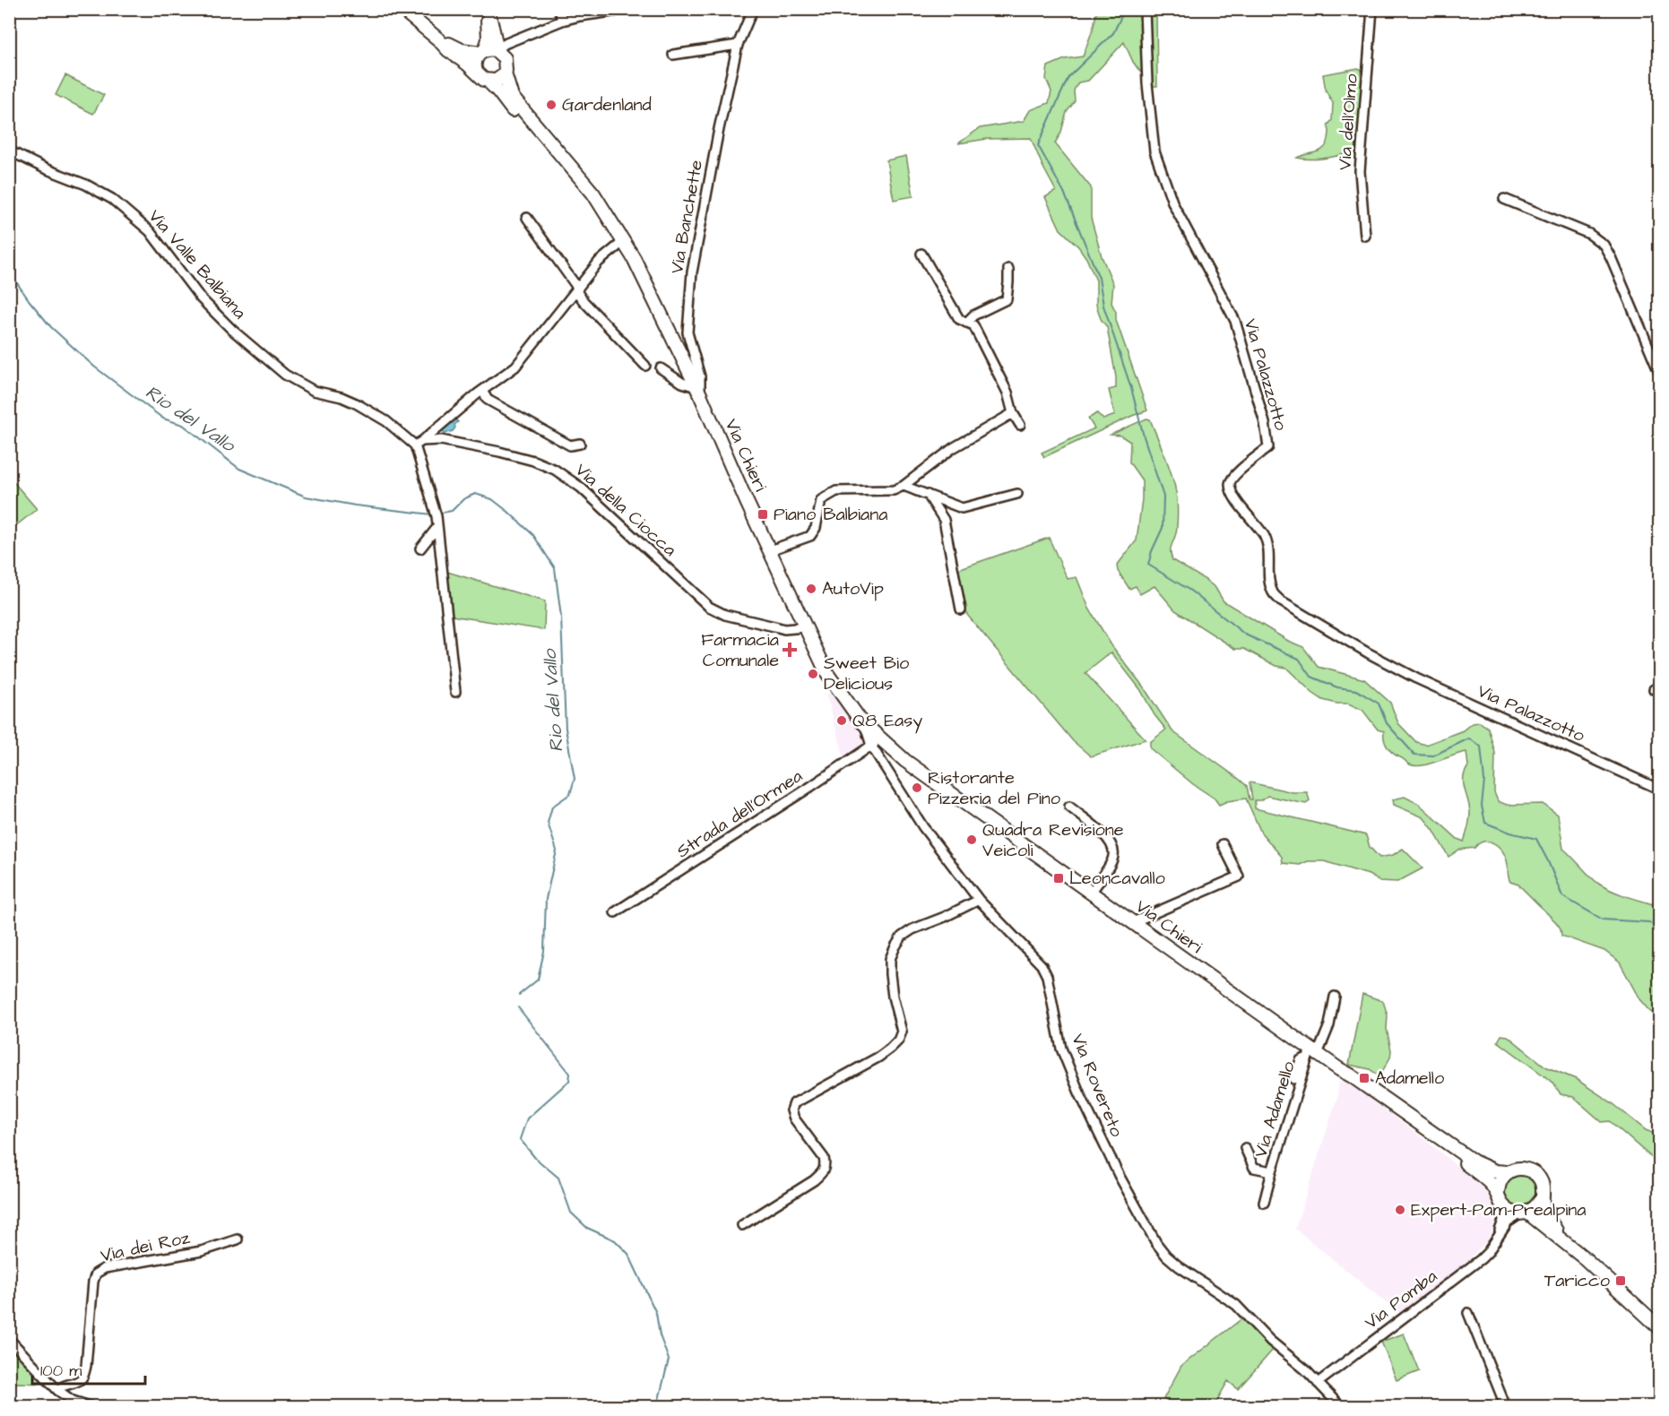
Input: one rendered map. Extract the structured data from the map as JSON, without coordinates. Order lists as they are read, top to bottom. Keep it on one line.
{"streets":{"main road":["Via Chieri"],"street":["Via dell'Olmo","Via Banchette","Via Valle Balbiana","Via Palazzotto","Via della Ciocca","Strada dell'Ormea","Via Rovereto","Via Adamello","Via dei Roz","Via Pomba"]},"crossings":[["Via Banchette","Via Chieri"],["Via Valle Balbiana","Via della Ciocca"],["Via Chieri","Via della Ciocca"],["Via Chieri","Strada dell'Ormea"],["Via Chieri","Via Rovereto"],["Via Chieri","Via Adamello"],["Via Chieri","Via Pomba"],["Strada dell'Ormea","Via Rovereto"],["Via Rovereto","Via Pomba"]],"water":["Rio del Vallo"],"places":{"other":["Gardenland","AutoVip","Sweet Bio Delicious","Q8 Easy","Ristorante Pizzeria del Pino","Quadra Revisione Veicoli","Expert-Pam-Prealpina"],"transit":["Piano Balbiana","Leoncavallo","Adamello","Taricco"],"health":["Farmacia Comunale"]},"scale_bar":"100 m"}
